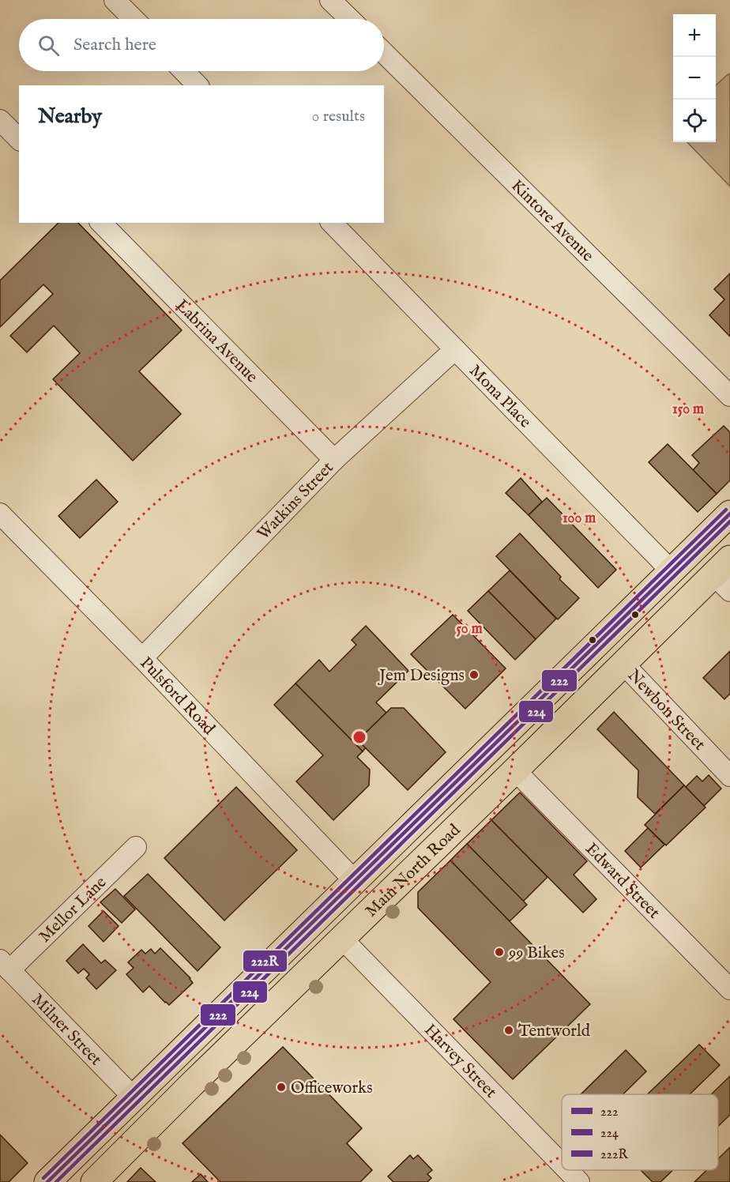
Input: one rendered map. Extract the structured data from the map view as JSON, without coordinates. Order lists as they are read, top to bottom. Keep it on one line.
{"streets":{"highway":["Main North Road"],"street":["Kintore Avenue","Labrina Avenue","Mona Place","Watkins Street","Pulsford Road","Newbon Street","Edward Street","Mellor Lane","Milner Street","Harvey Street"]},"crossings":[["Labrina Avenue","Watkins Street"],["Mona Place","Watkins Street"],["Mona Place","Main North Road"],["Watkins Street","Pulsford Road"],["Pulsford Road","Main North Road"],["Newbon Street","Main North Road"],["Main North Road","Edward Street"],["Main North Road","Milner Street"],["Main North Road","Harvey Street"],["Mellor Lane","Milner Street"]],"places":["Jem Designs","99 Bikes","Tentworld","Officeworks"],"lines":["transit line 222R","transit line 222","transit line 224"],"legend":["222","224","222R"],"page":{"map_buttons":["+","−"],"search":"Search here","heading":["Nearby","0 results"]},"rings":["150 m","100 m","50 m"]}
